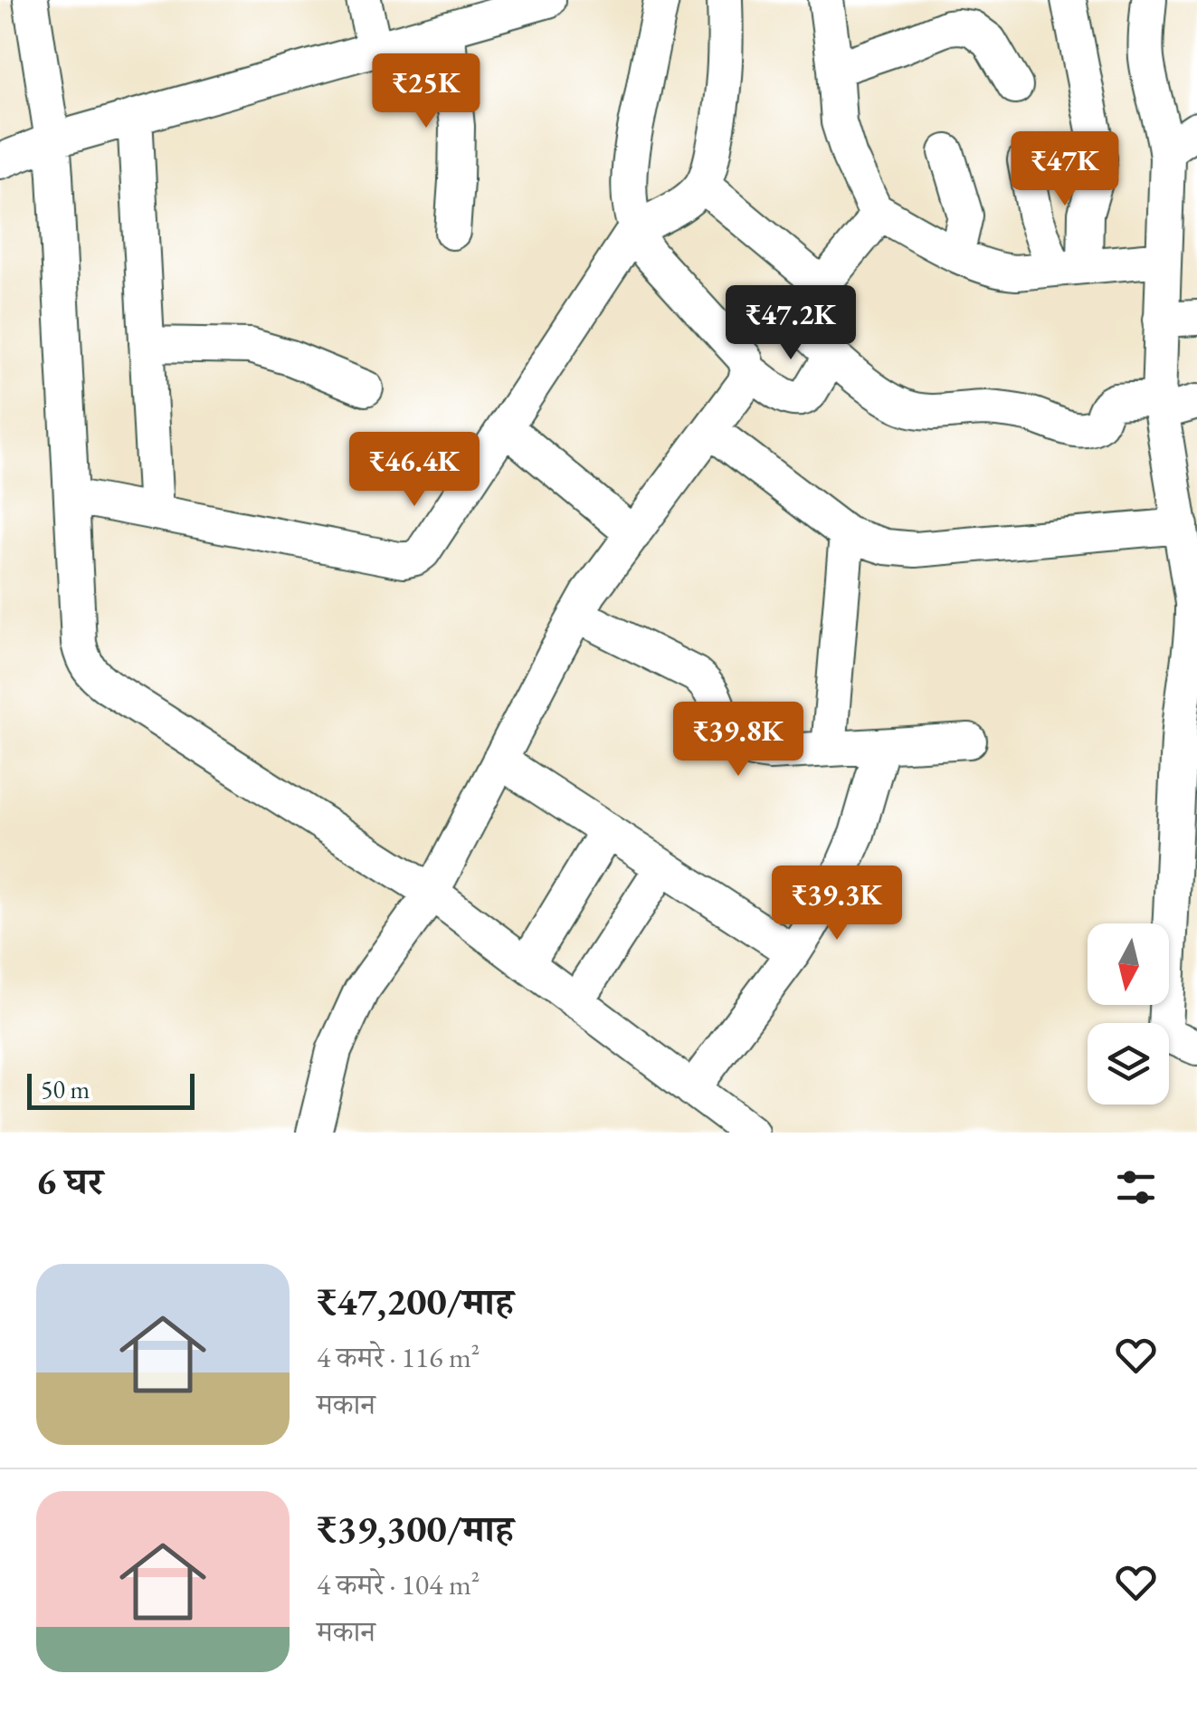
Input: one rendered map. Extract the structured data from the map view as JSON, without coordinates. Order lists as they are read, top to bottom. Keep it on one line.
{"scale_bar":"50 m","north":"bottom","page":{"price":["₹25K","₹47K","₹47.2K","₹46.4K","₹39.8K","₹39.3K"],"scale":"50 m","heading":"6 घर","list":[{"name":"₹47,200/माह","note":"4 कमरे · 116 m² · मकान"},{"name":"₹39,300/माह","note":"4 कमरे · 104 m² · मकान"}]}}
